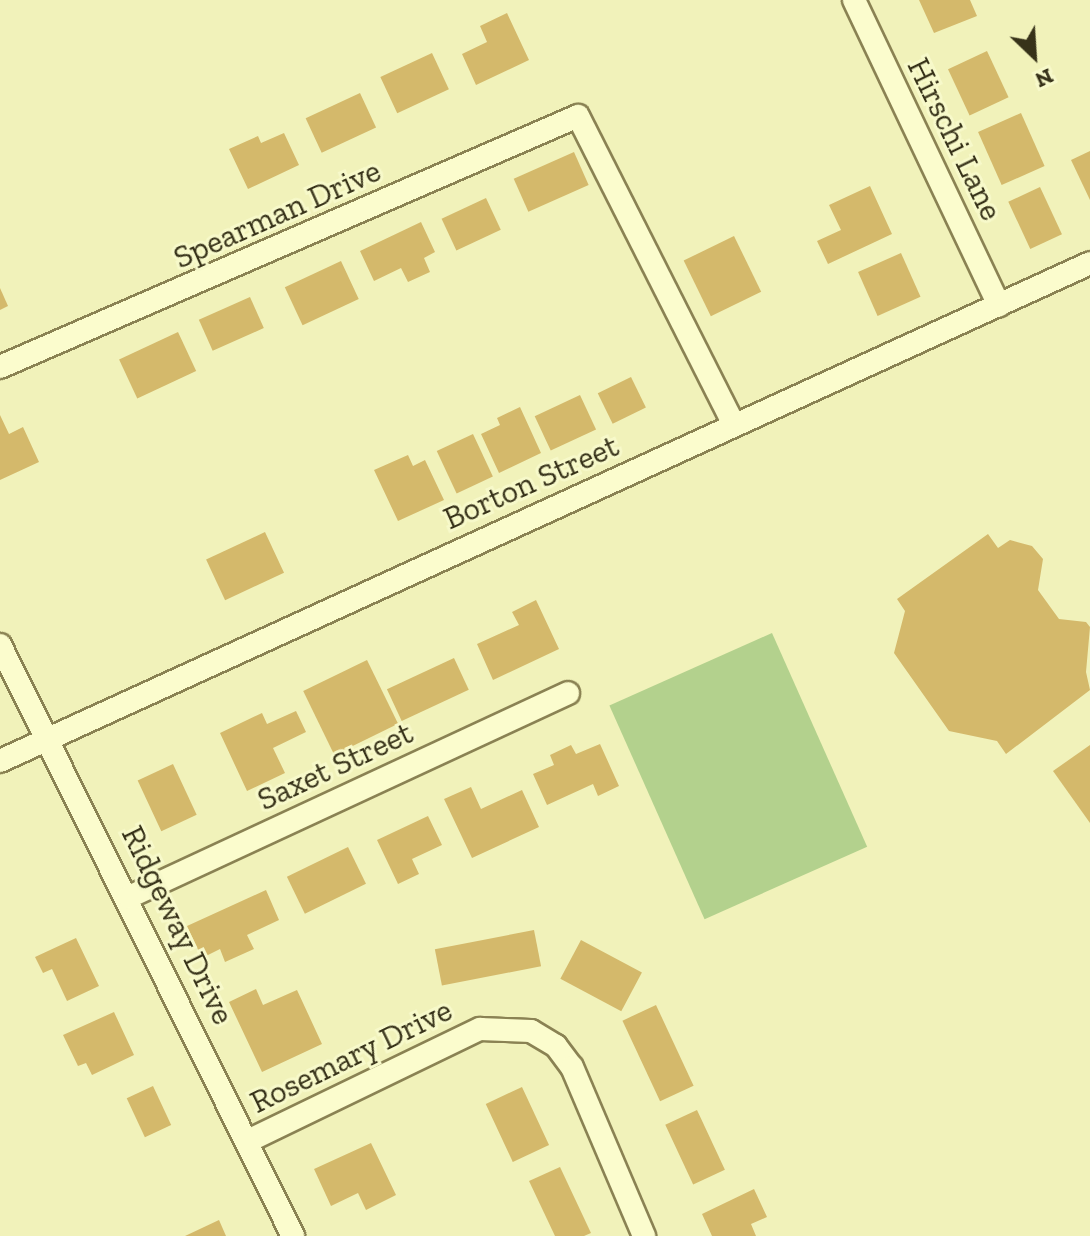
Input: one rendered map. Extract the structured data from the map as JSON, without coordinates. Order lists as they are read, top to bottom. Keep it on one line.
{"streets":{"street":["Hirschi Lane","Spearman Drive","Borton Street","Saxet Street","Ridgeway Drive","Rosemary Drive"]},"crossings":[["Hirschi Lane","Borton Street"],["Spearman Drive","Borton Street"],["Borton Street","Ridgeway Drive"],["Saxet Street","Ridgeway Drive"],["Ridgeway Drive","Rosemary Drive"]],"north":"bottom right"}
